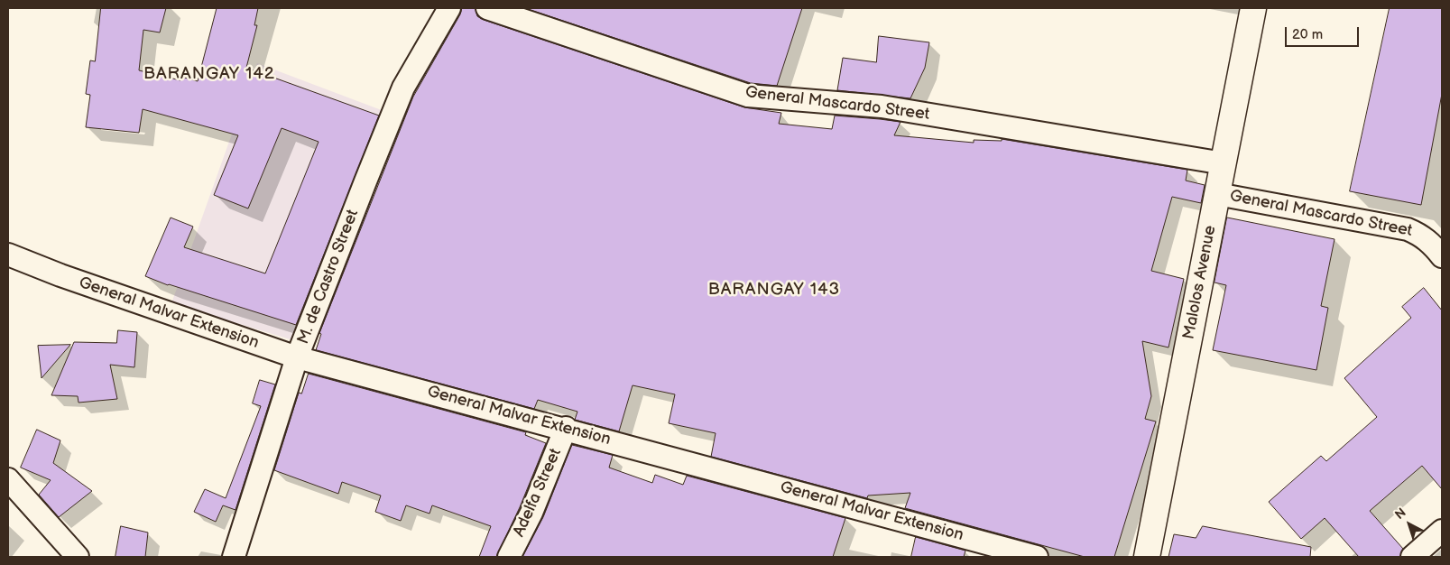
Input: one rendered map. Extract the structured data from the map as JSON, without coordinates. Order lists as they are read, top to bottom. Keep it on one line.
{"streets":{"street":["General Mascardo Street","M. de Castro Street","Malolos Avenue","General Malvar Extension","Adelfa Street"]},"crossings":[["General Mascardo Street","Malolos Avenue"],["M. de Castro Street","General Malvar Extension"],["General Malvar Extension","Adelfa Street"]],"districts":["BARANGAY 142","BARANGAY 143"],"scale_bar":"20 m","north":"top left"}
